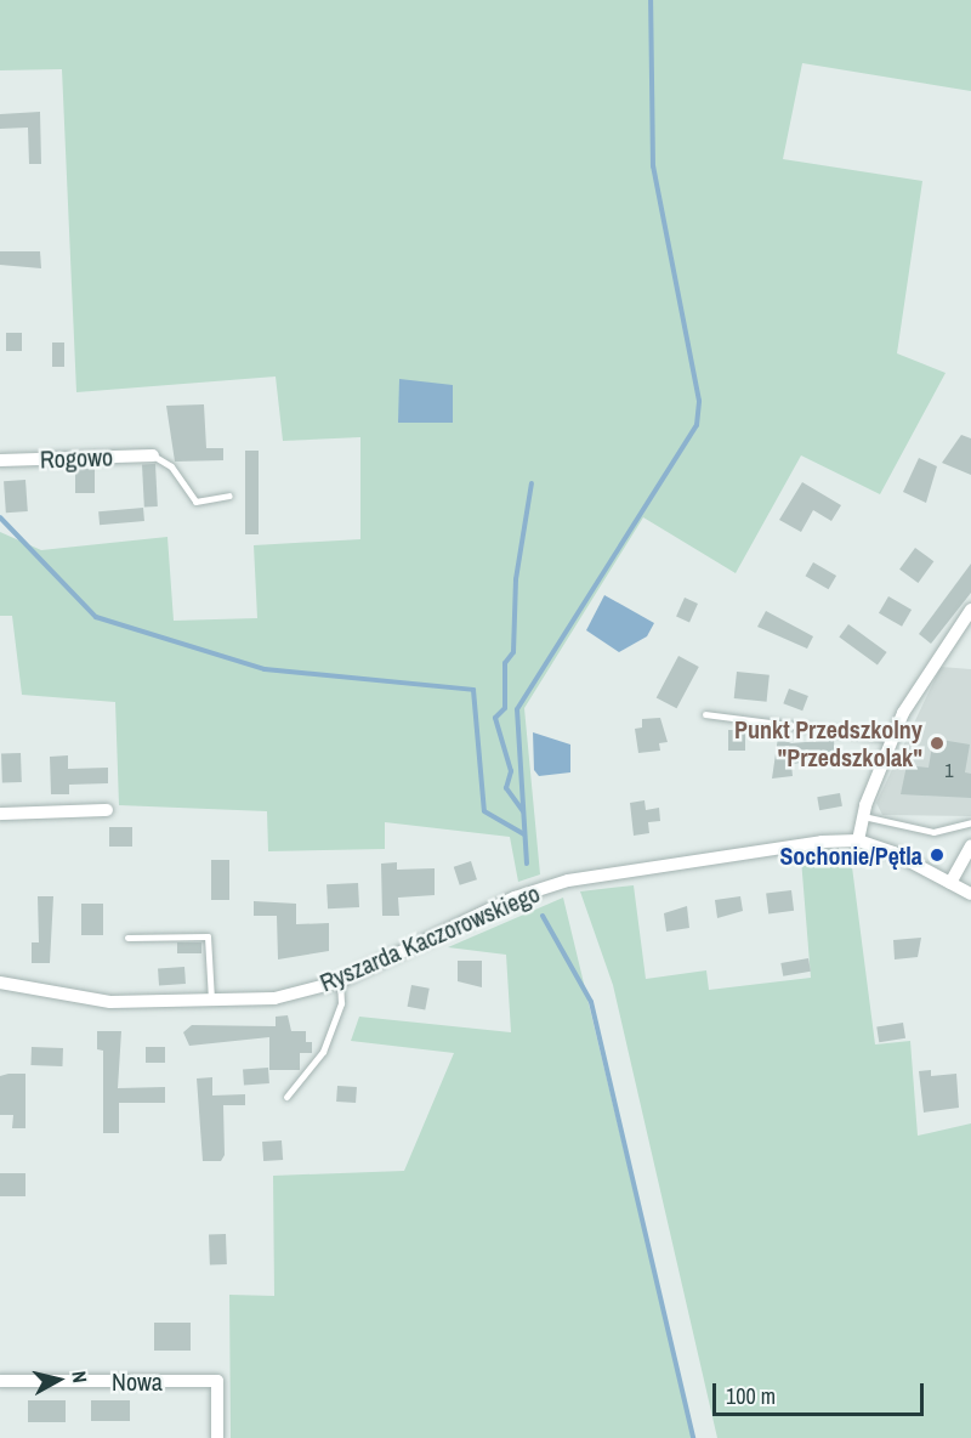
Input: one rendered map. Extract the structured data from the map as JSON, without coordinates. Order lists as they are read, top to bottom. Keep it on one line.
{"streets":{"street":["Rogowo","Ryszarda Kaczorowskiego","Nowa"]},"places":["Punkt Przedszkolny \"Przedszkolak\"","Sochonie/Pętla"],"house_numbers":["1"],"scale_bar":"100 m","north":"right"}
